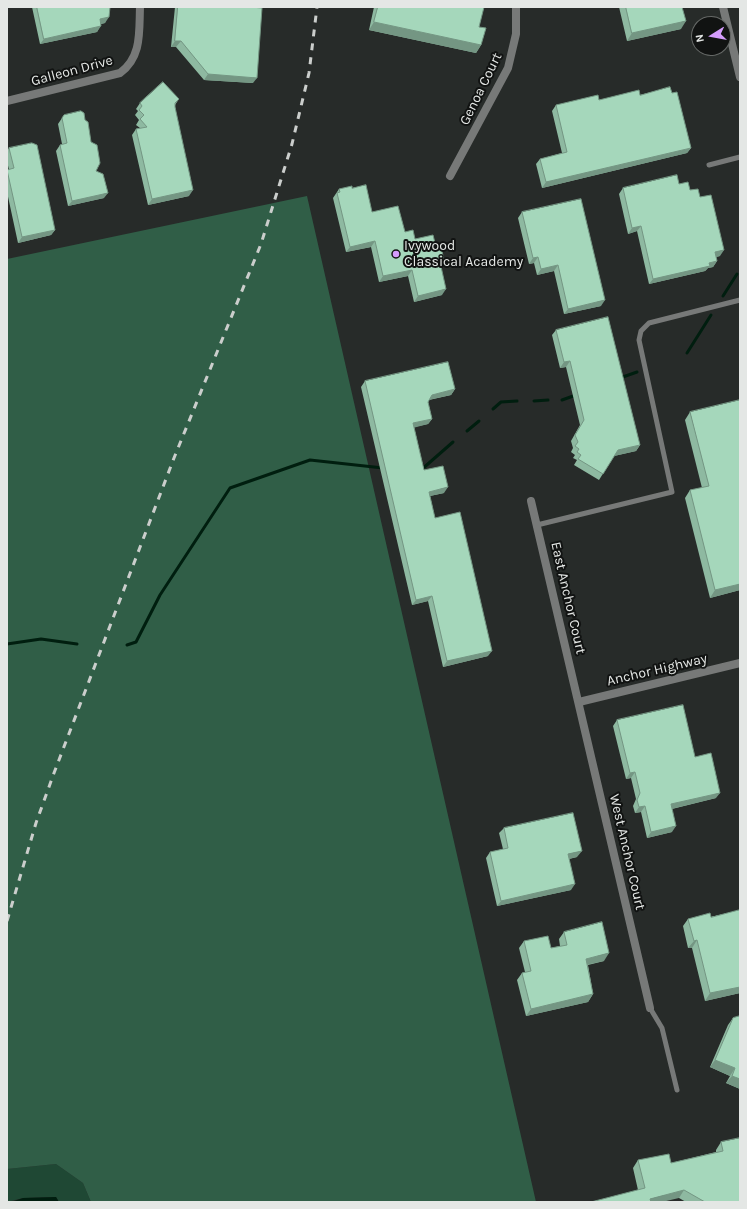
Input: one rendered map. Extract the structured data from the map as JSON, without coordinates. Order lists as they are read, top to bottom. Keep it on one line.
{"streets":{"street":["Galleon Drive","Genoa Court","East Anchor Court","Anchor Highway","West Anchor Court"]},"crossings":[["East Anchor Court","Anchor Highway"],["East Anchor Court","West Anchor Court"],["Anchor Highway","West Anchor Court"]],"places":["Ivywood Classical Academy"],"north":"left"}
